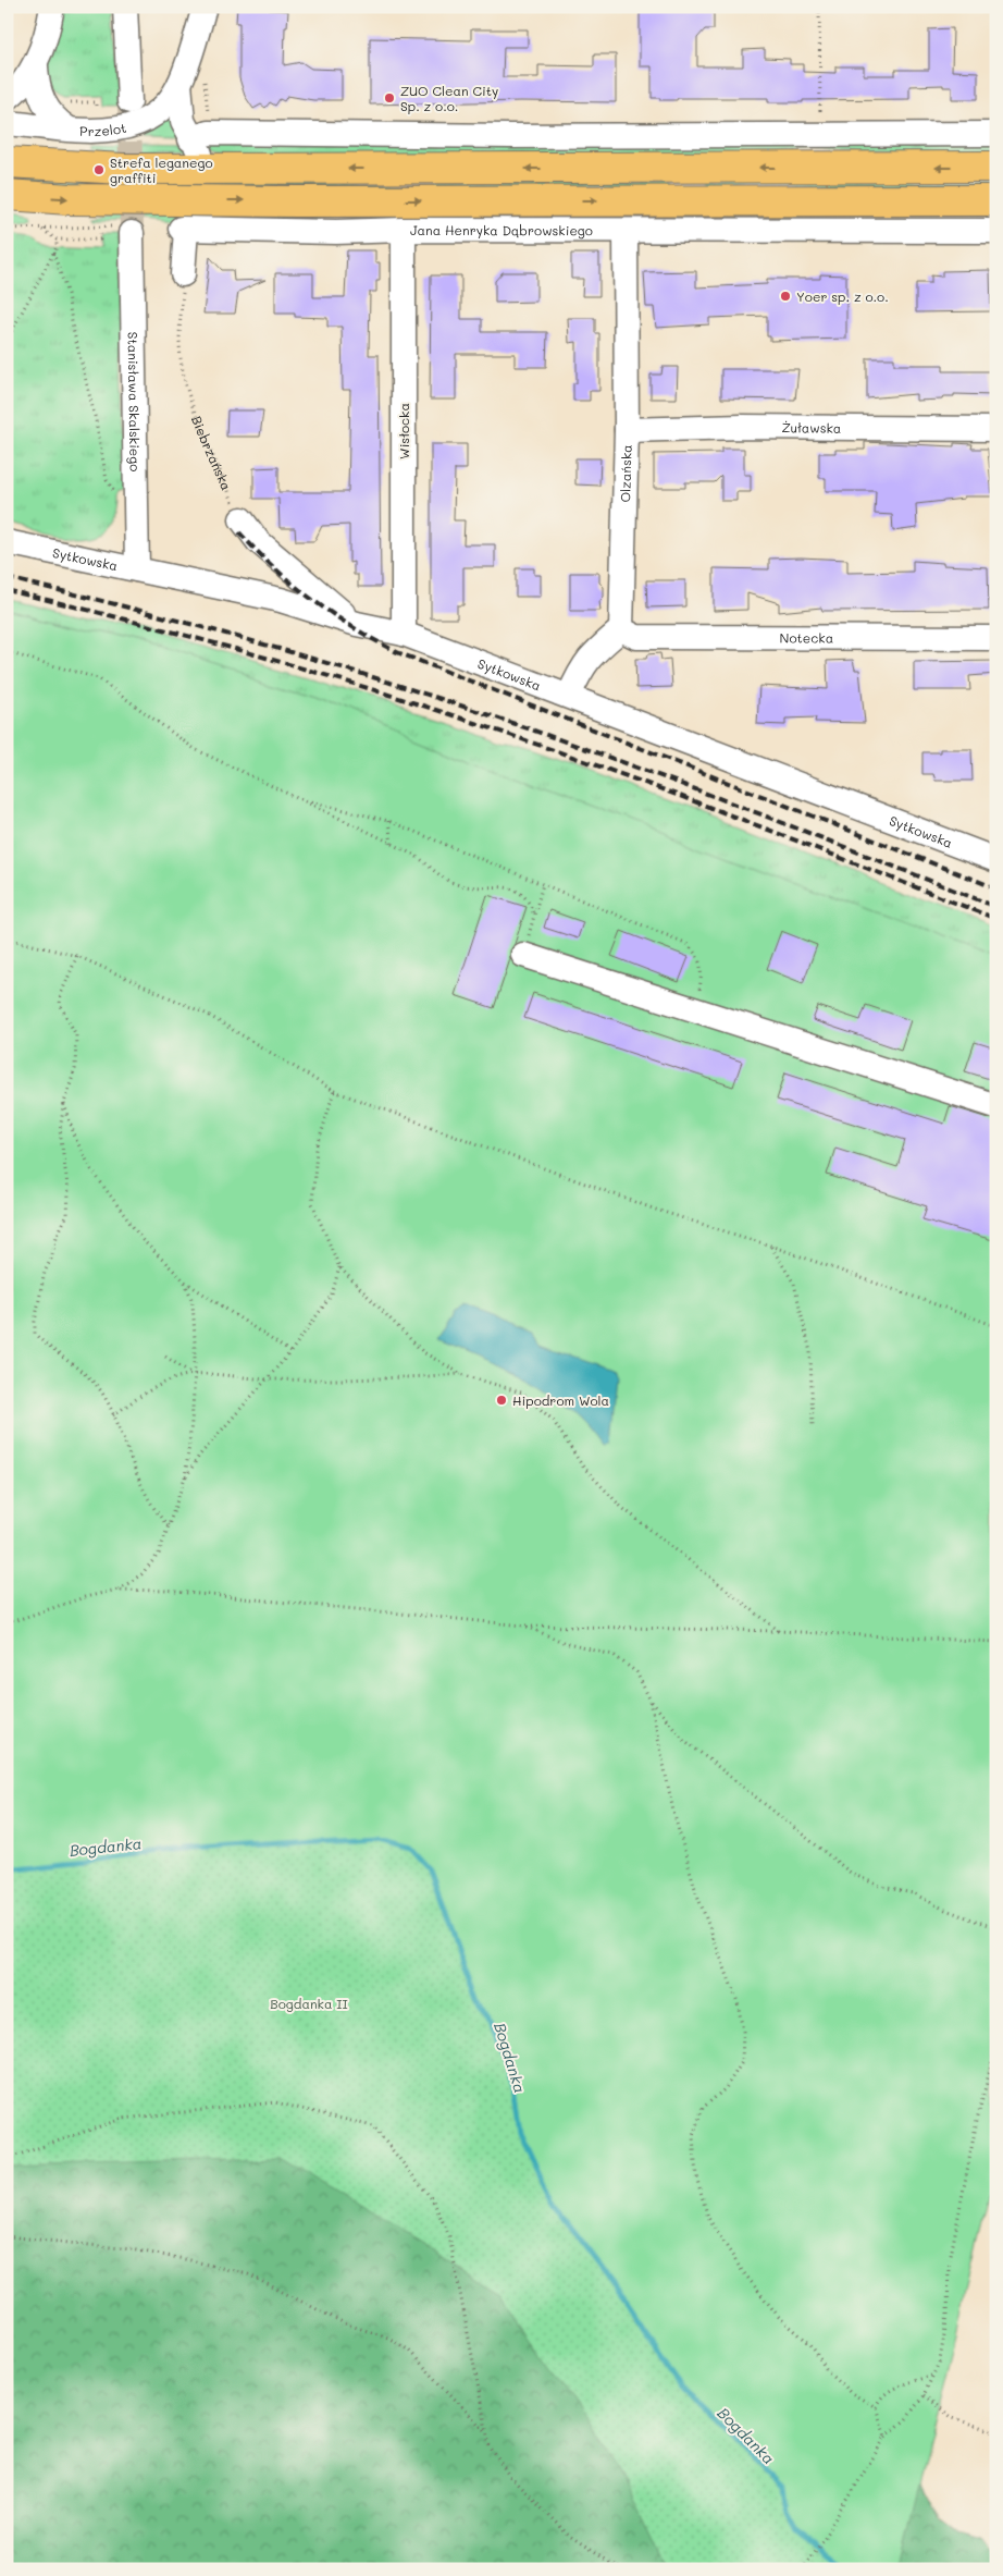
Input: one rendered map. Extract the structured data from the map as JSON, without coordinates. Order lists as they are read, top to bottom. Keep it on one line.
{"streets":{"street":["Przelot","Jana Henryka Dąbrowskiego","Stanisława Skalskiego","Żuławska","Wisłocka","Olzańska","Sytkowska","Notecka"],"path":["Biebrzańska"]},"crossings":[["Jana Henryka Dąbrowskiego","Wisłocka"],["Jana Henryka Dąbrowskiego","Biebrzańska"],["Jana Henryka Dąbrowskiego","Olzańska"],["Stanisława Skalskiego","Sytkowska"],["Żuławska","Olzańska"],["Wisłocka","Sytkowska"],["Olzańska","Notecka"]],"water":["Bogdanka"],"parks":["Bogdanka II"],"places":["ZUO Clean City Sp. z o.o.","Strefa leganego graffiti","Yoer sp. z o.o.","Hipodrom Wola"]}
